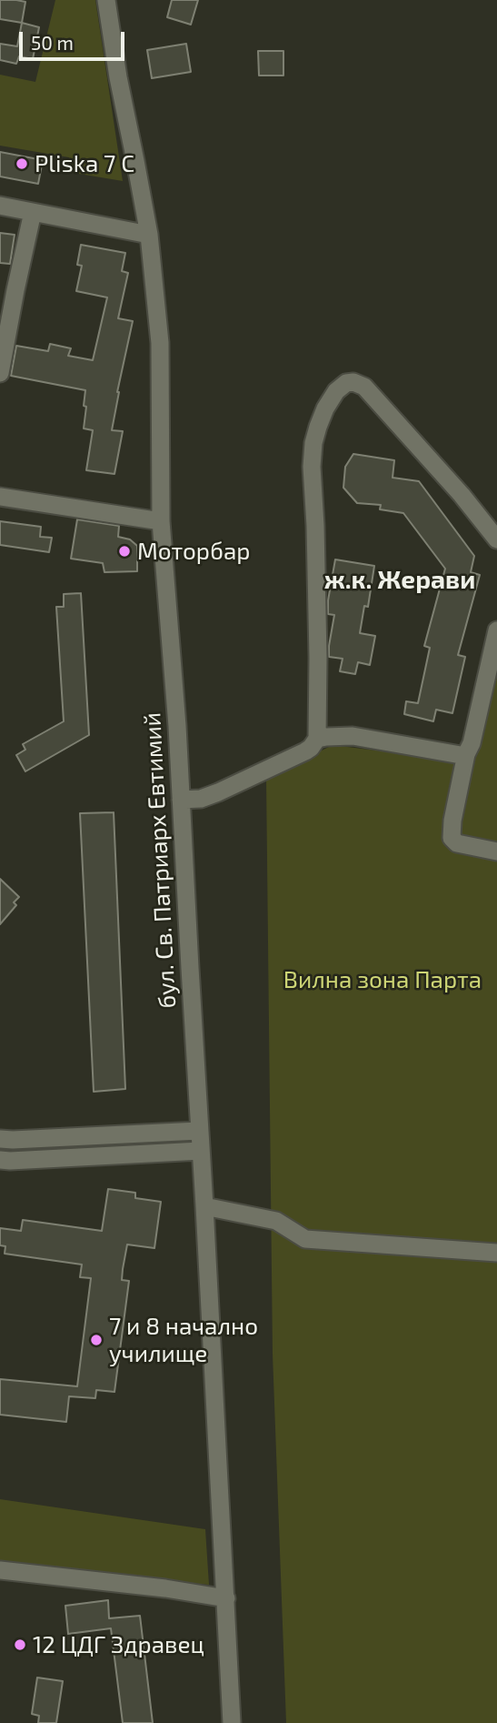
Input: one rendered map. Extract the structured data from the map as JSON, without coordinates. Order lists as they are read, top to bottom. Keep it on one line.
{"streets":{"street":["бул. Св. Патриарх Евтимий"]},"districts":["ж.к. Жерави"],"parks":["Вилна зона Парта"],"places":["Pliska 7 C","Моторбар","7 и 8 начално училище","12 ЦДГ Здравец"],"scale_bar":"50 m"}
